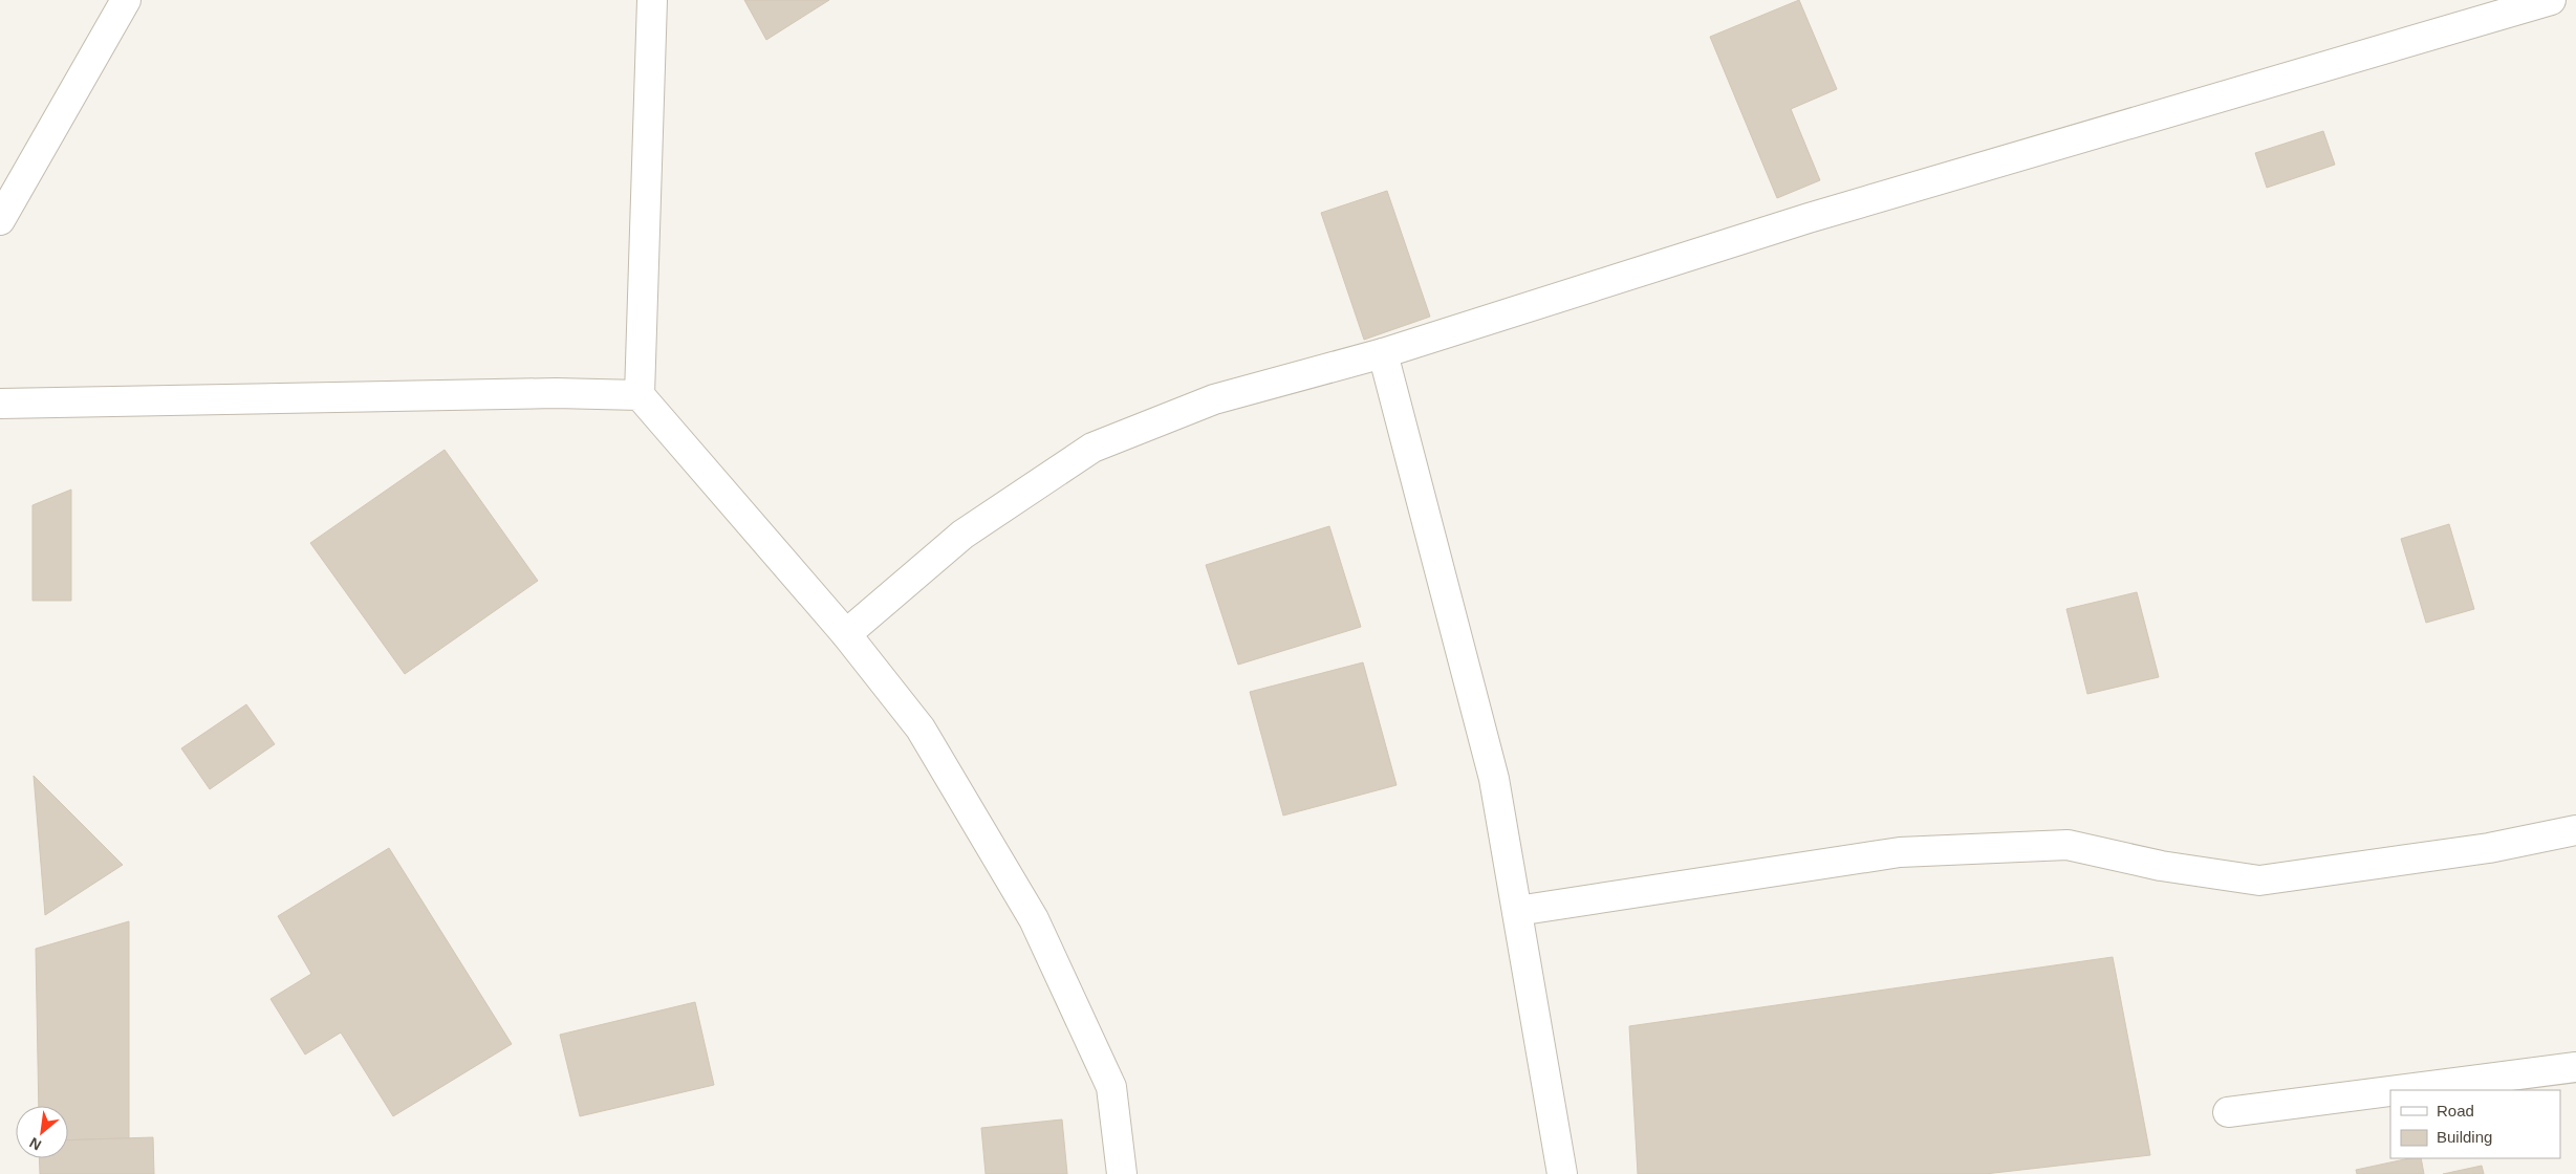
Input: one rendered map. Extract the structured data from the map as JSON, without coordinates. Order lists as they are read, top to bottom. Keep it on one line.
{"legend":["Road","Building"],"north":"bottom left"}
